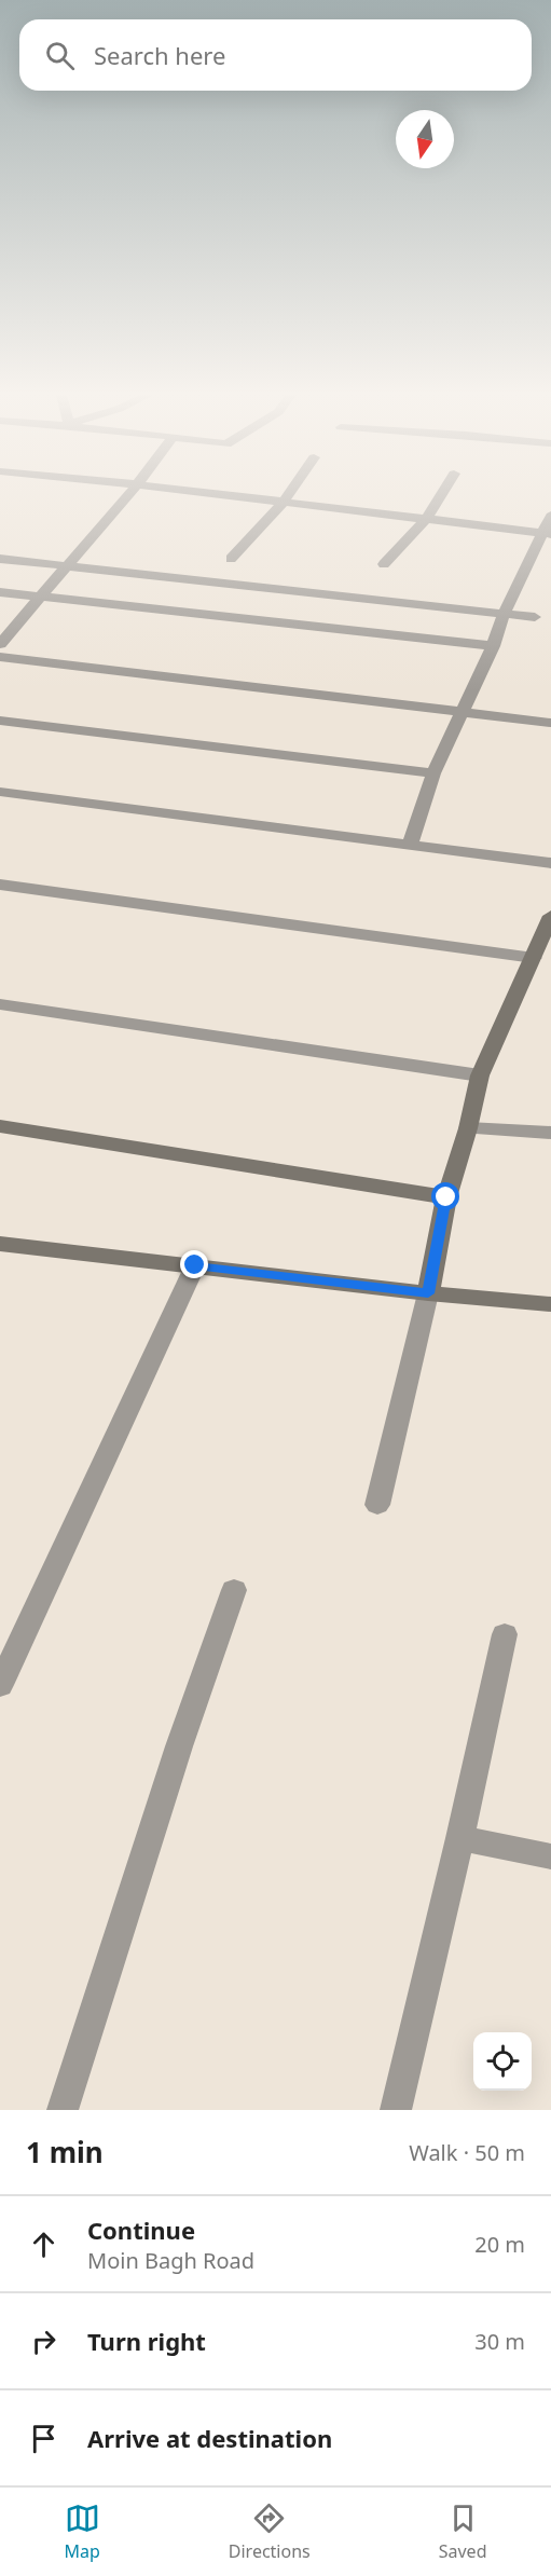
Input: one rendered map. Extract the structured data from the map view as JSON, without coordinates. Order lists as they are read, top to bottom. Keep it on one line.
{"north":"bottom","page":{"search":"Search here","heading":["1 min","Walk · 50 m"],"list":[["Continue","Moin Bagh Road","20 m"],["Turn right","30 m"],"Arrive at destination"],"nav":["Map","Directions","Saved"]}}
